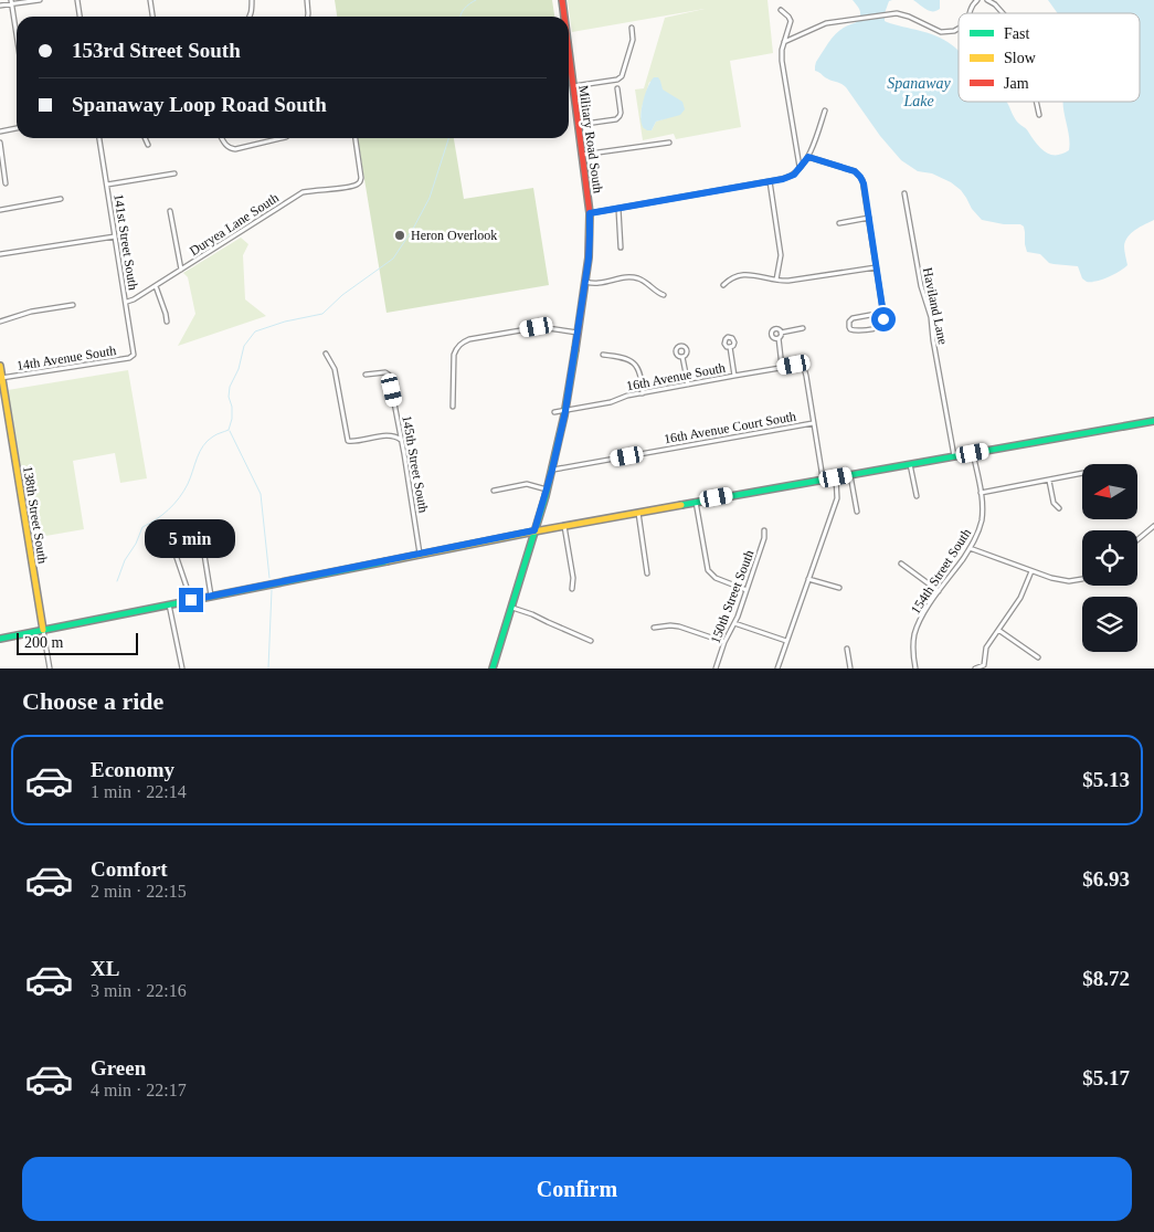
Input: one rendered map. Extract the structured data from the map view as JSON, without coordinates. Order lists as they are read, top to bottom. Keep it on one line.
{"streets":{"main road":["Military Road South","138th Street South"],"street":["Duryea Lane South","141st Street South","Haviland Lane","14th Avenue South","16th Avenue South","16th Avenue Court South","145th Street South","154th Street South","150th Street South"]},"crossings":[["Military Road South","16th Avenue South"],["Military Road South","16th Avenue Court South"],["Duryea Lane South","141st Street South"],["141st Street South","14th Avenue South"],["14th Avenue South","138th Street South"],["16th Avenue South","16th Avenue Court South"]],"water":["Spanaway Lake"],"places":["Heron Overlook"],"legend":["Fast","Slow","Jam"],"scale_bar":"200 m","north":"left","page":{"banner":["153rd Street South","Spanaway Loop Road South"],"bubble":"5 min","scale":"200 m","heading":"Choose a ride","list":[{"name":"Economy","note":"1 min · 22:14","value":"$5.13"},{"name":"Comfort","note":"2 min · 22:15","value":"$6.93"},{"name":"XL","note":"3 min · 22:16","value":"$8.72"},{"name":"Green","note":"4 min · 22:17","value":"$5.17"}],"buttons":"Confirm"}}
